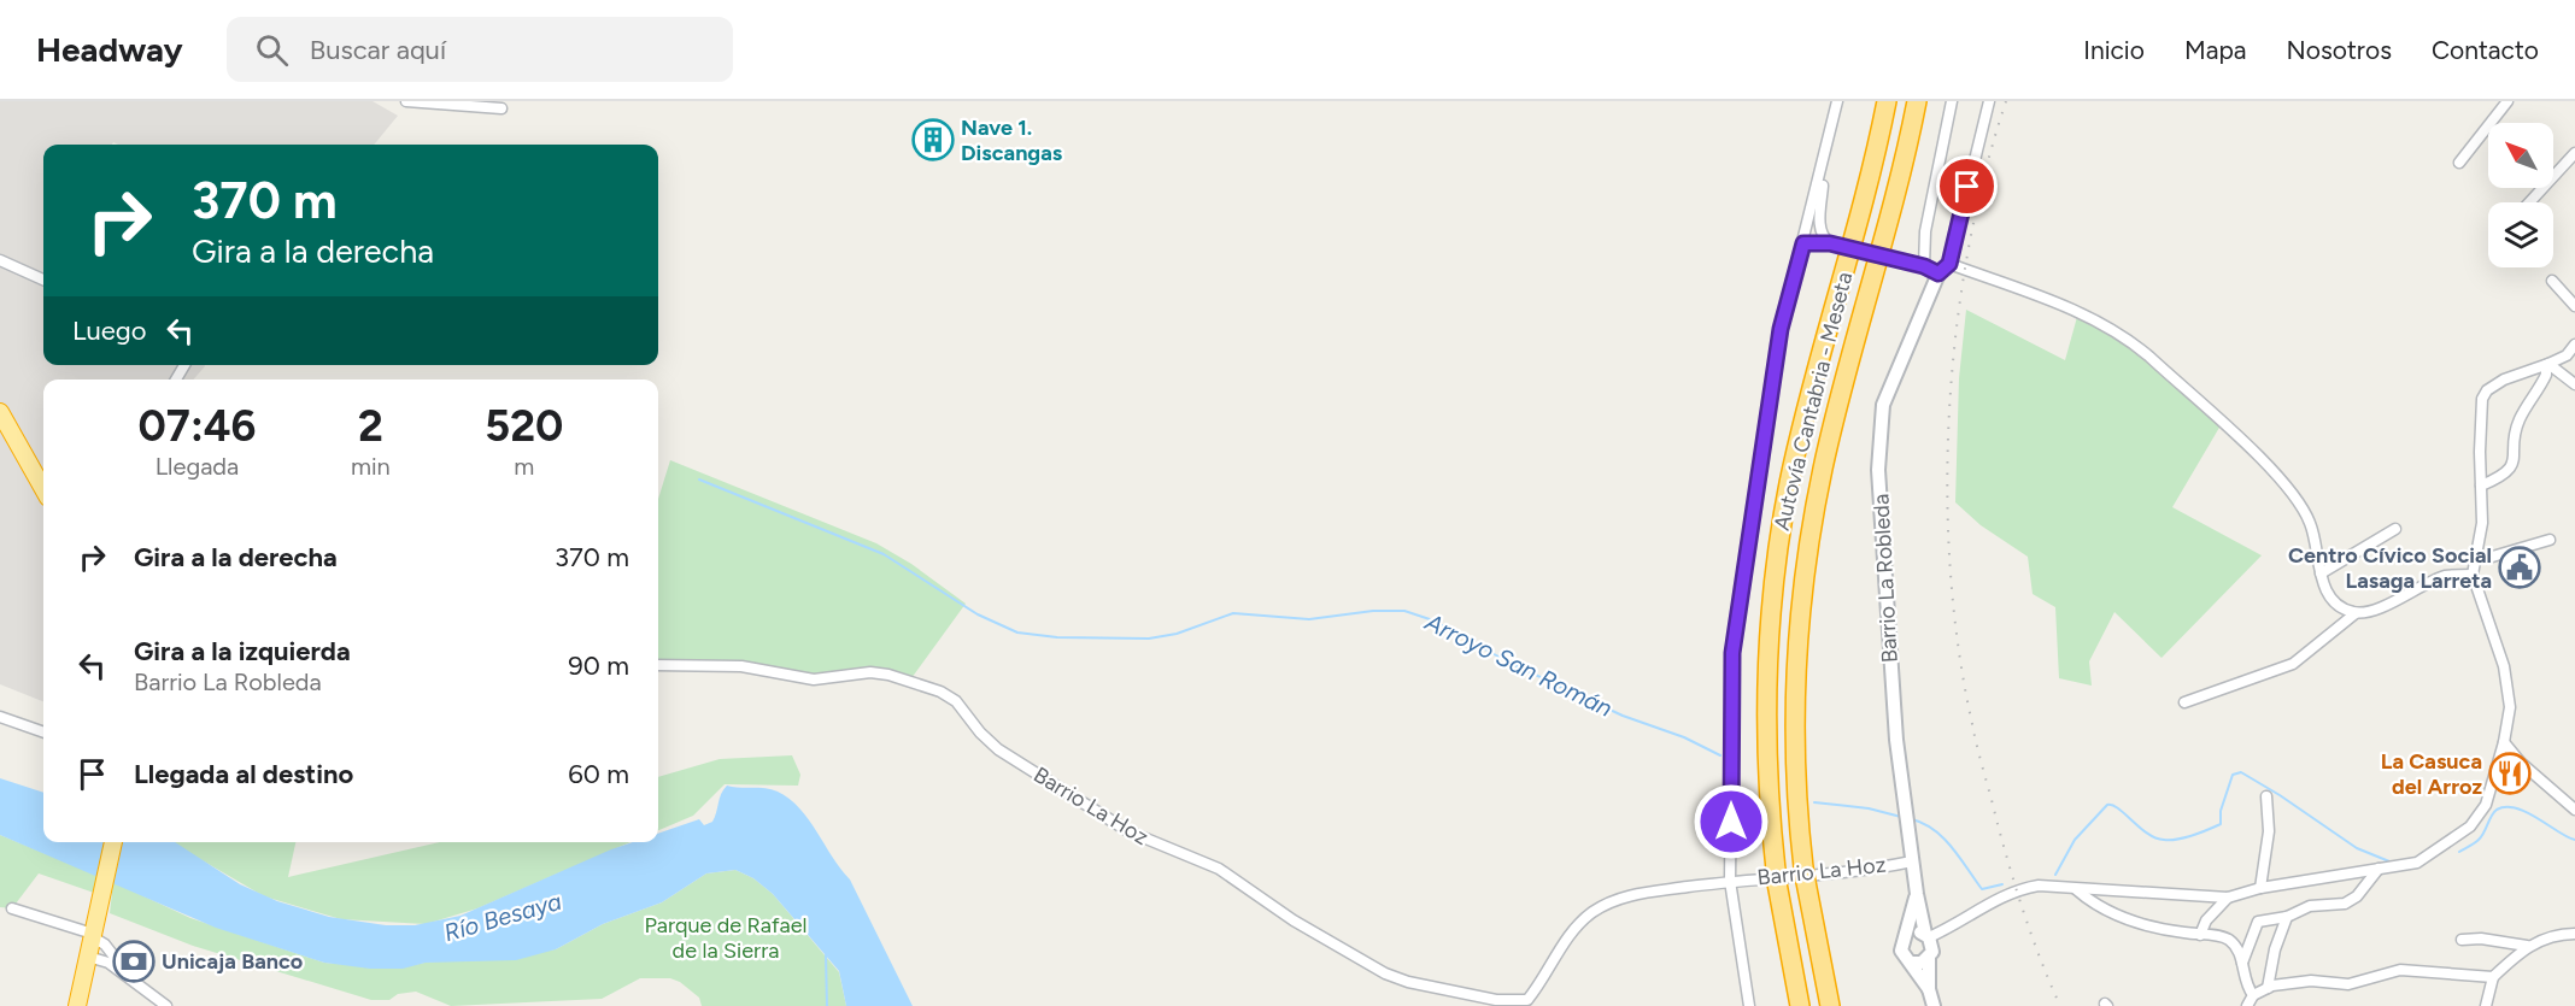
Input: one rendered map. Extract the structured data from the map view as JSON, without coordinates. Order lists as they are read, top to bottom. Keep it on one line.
{"streets":{"highway":["Autovía Cantabria - Meseta"],"street":["Barrio La Robleda","Barrio La Hoz"]},"crossings":[["Barrio La Robleda","Barrio La Hoz"]],"water":["Arroyo San Román","Río Besaya"],"parks":["Parque de Rafael de la Sierra"],"places":{"building":["Nave 1. Discangas"],"public building":["Centro Cívico Social Lasaga Larreta"],"restaurant":["La Casuca del Arroz"],"bank":["Unicaja Banco"]},"north":"top left","page":{"header":"Headway","search":"Buscar aquí","nav":["Inicio","Mapa","Nosotros","Contacto"],"turn":["370 m","Gira a la derecha"],"then":"Luego","eta":["07:46","Llegada","2","min","520","m"],"list":[{"name":"Gira a la derecha","value":"370 m"},{"name":"Gira a la izquierda","note":"Barrio La Robleda","value":"90 m"},{"name":"Llegada al destino","value":"60 m"}]}}
